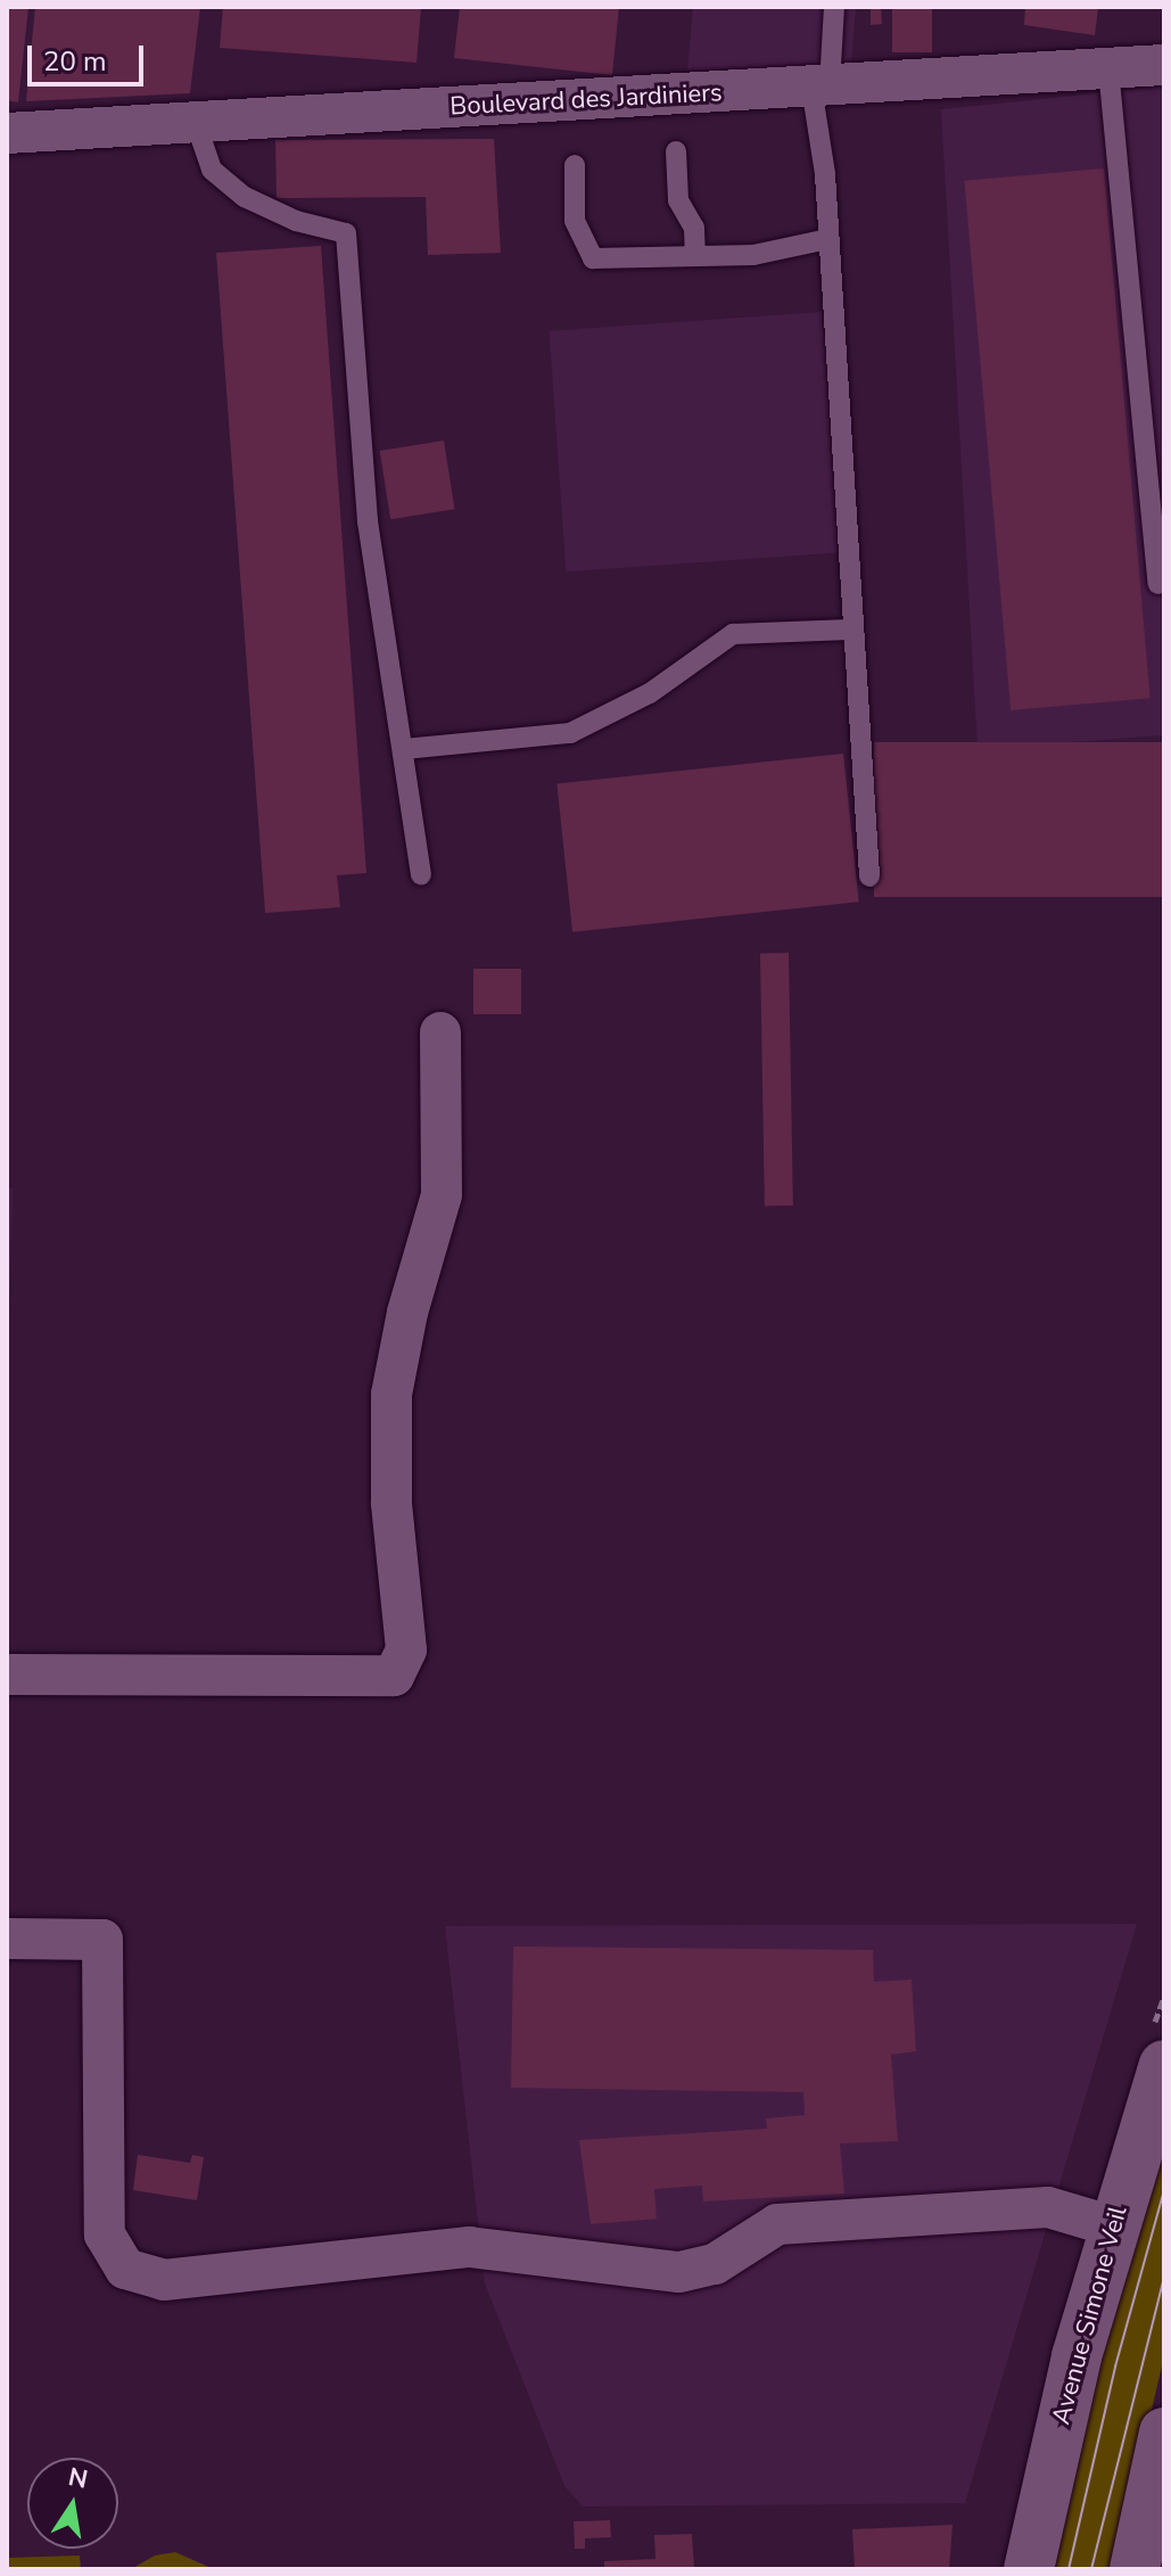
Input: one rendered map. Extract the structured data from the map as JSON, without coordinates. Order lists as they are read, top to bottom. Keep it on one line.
{"streets":{"main road":["Avenue Simone Veil"],"street":["Boulevard des Jardiniers"]},"scale_bar":"20 m","north":"top"}
